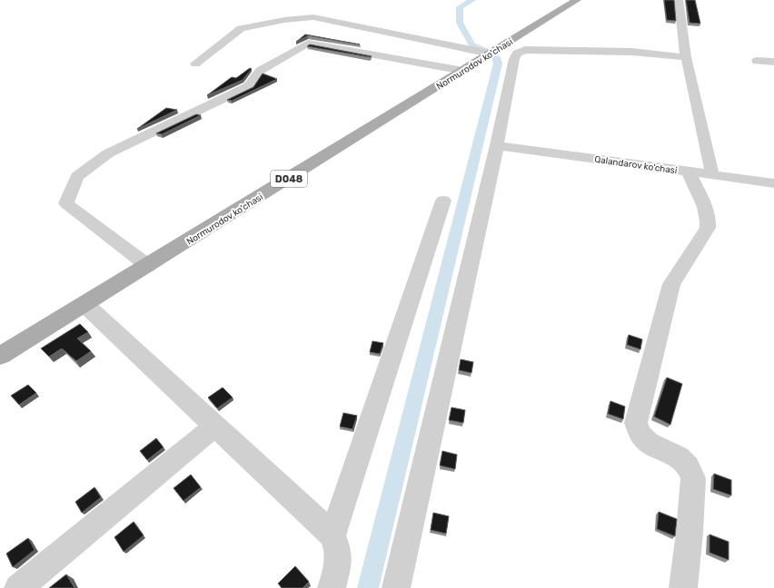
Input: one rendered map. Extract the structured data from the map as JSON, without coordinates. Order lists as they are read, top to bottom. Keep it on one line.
{"streets":{"main road":["Normurodov ko'chasi","D048"],"street":["Qalandarov ko'chasi"]}}
